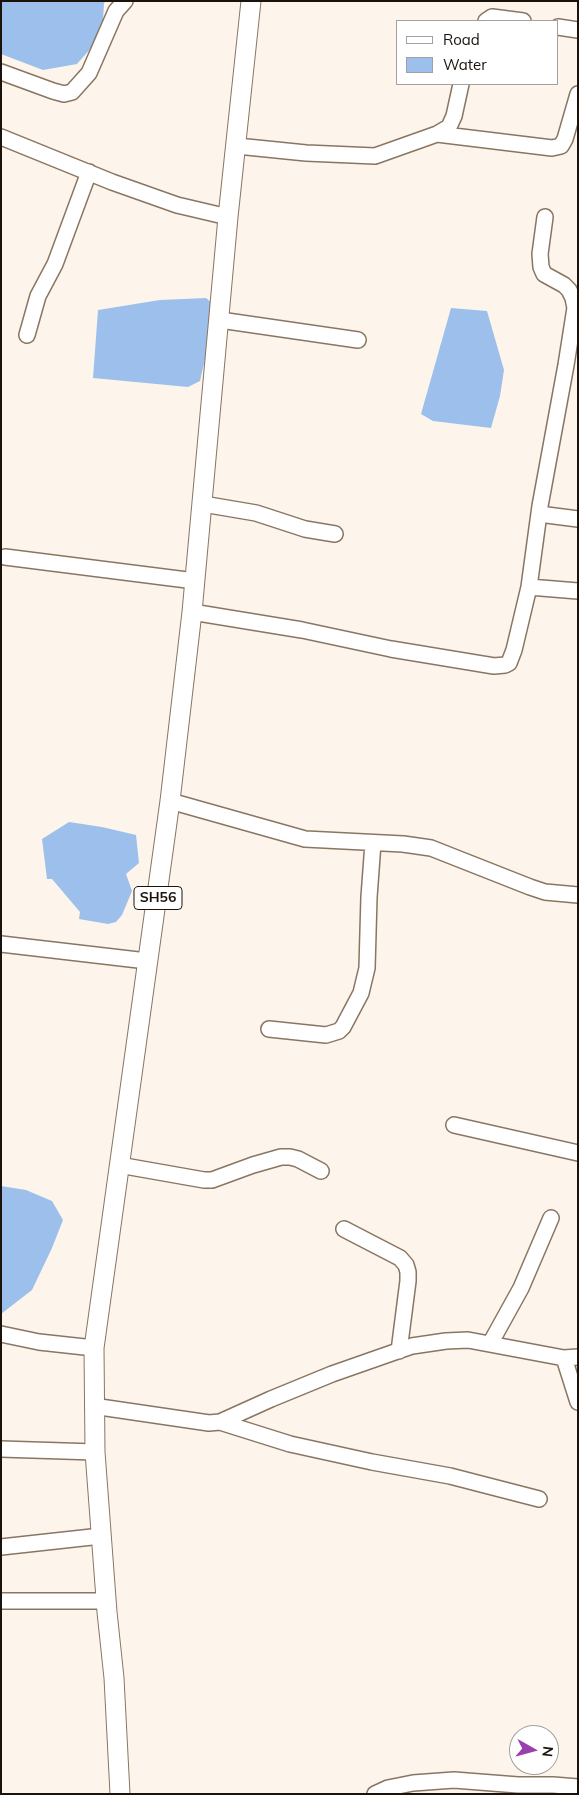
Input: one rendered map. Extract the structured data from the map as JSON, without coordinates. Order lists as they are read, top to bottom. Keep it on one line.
{"streets":{"main road":["SH56"]},"legend":["Road","Water"],"north":"right"}
